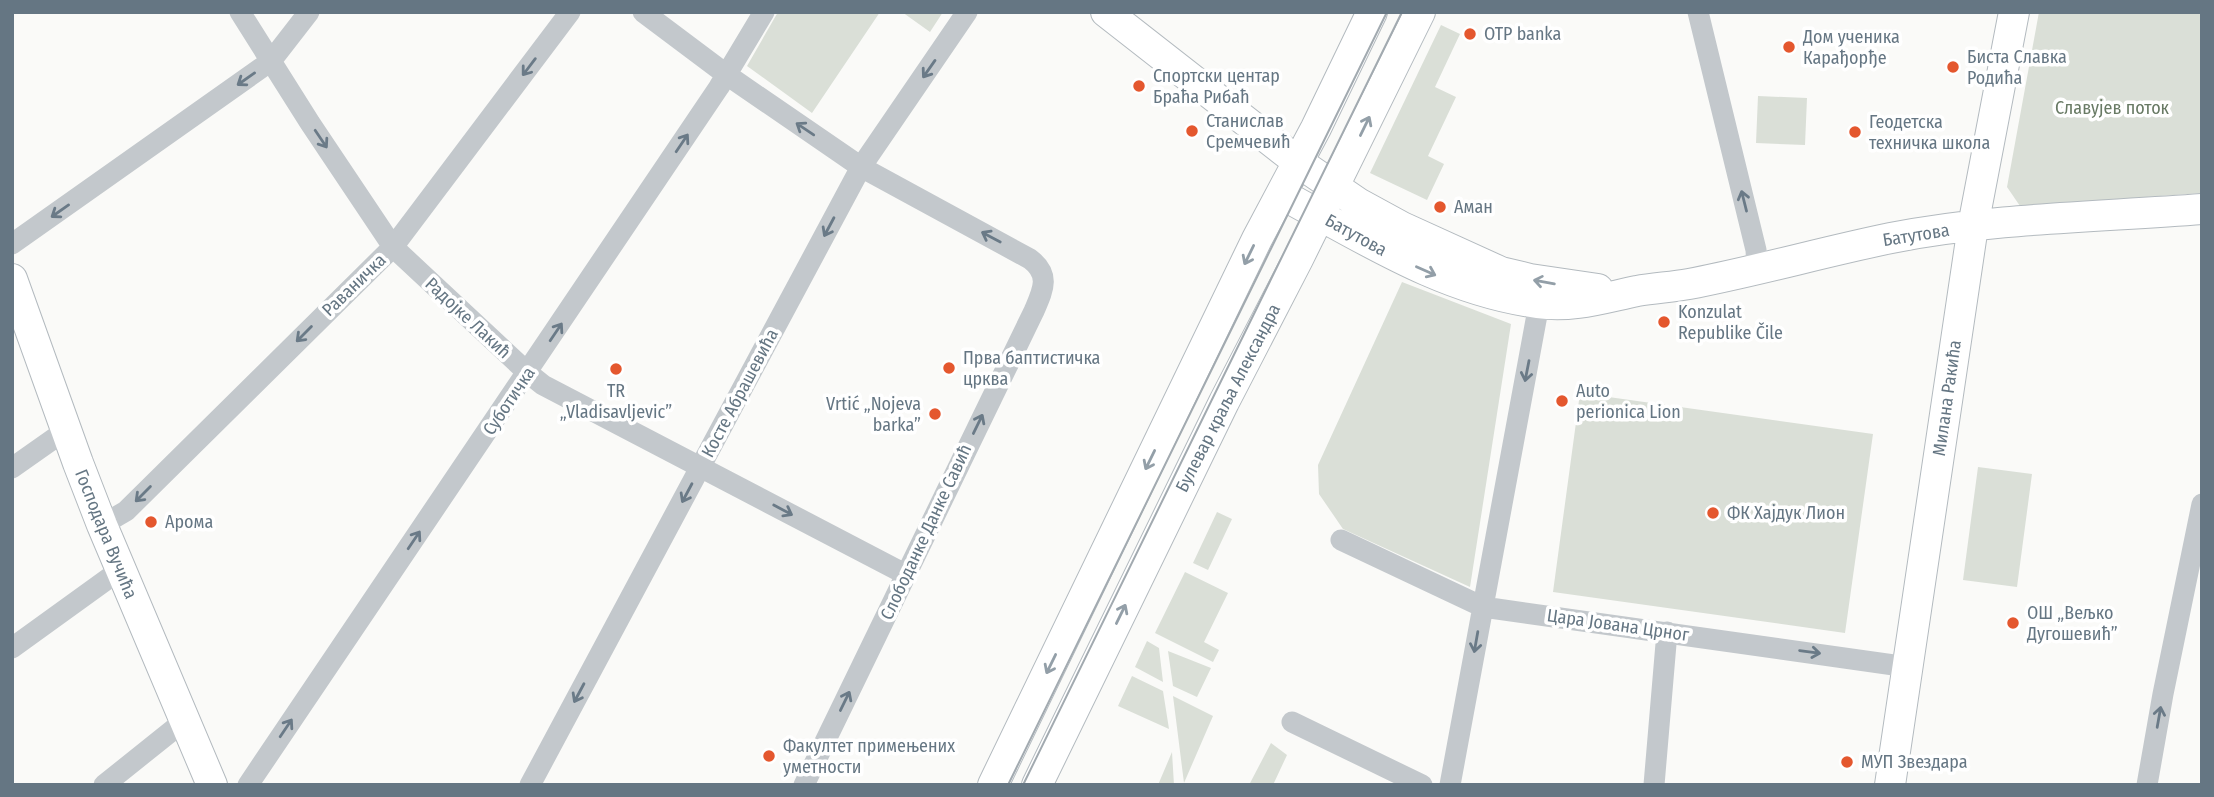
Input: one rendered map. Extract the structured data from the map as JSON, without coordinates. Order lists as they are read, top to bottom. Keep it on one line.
{"streets":{"main road":["Батутова","Булевар краља Александра","Милана Ракића","Господара Вучића"],"street":["Раваничка","Радојке Лакић","Косте Абрашевића","Суботичка","Слободанке Данке Савић","Цара Јована Црног"]},"crossings":[["Батутова","Булевар краља Александра"],["Батутова","Милана Ракића"],["Раваничка","Радојке Лакић"],["Раваничка","Господара Вучића"],["Радојке Лакић","Косте Абрашевића"],["Радојке Лакић","Суботичка"],["Радојке Лакић","Слободанке Данке Савић"],["Косте Абрашевића","Слободанке Данке Савић"],["Милана Ракића","Цара Јована Црног"]],"one_way":["Раваничка","Радојке Лакић","Косте Абрашевића","Суботичка","Цара Јована Црног"],"parks":["Славујев поток"],"places":["OTP banka","Дом ученика Карађорђе","Биста Славка Родића","Спортски центар Браћа Рибаћ","Станислав Сремчевић","Геодетска техничка школа","Аман","Konzulat Republike Čile","Прва баптистичка црква","TR „Vladisavljevic”","Auto perionica Lion","Vrtić „Nojeva barka”","ФК Хајдук Лион","Арома","ОШ „Вељко Дугошевић”","Факултет примењених уметности","МУП Звездара"]}
